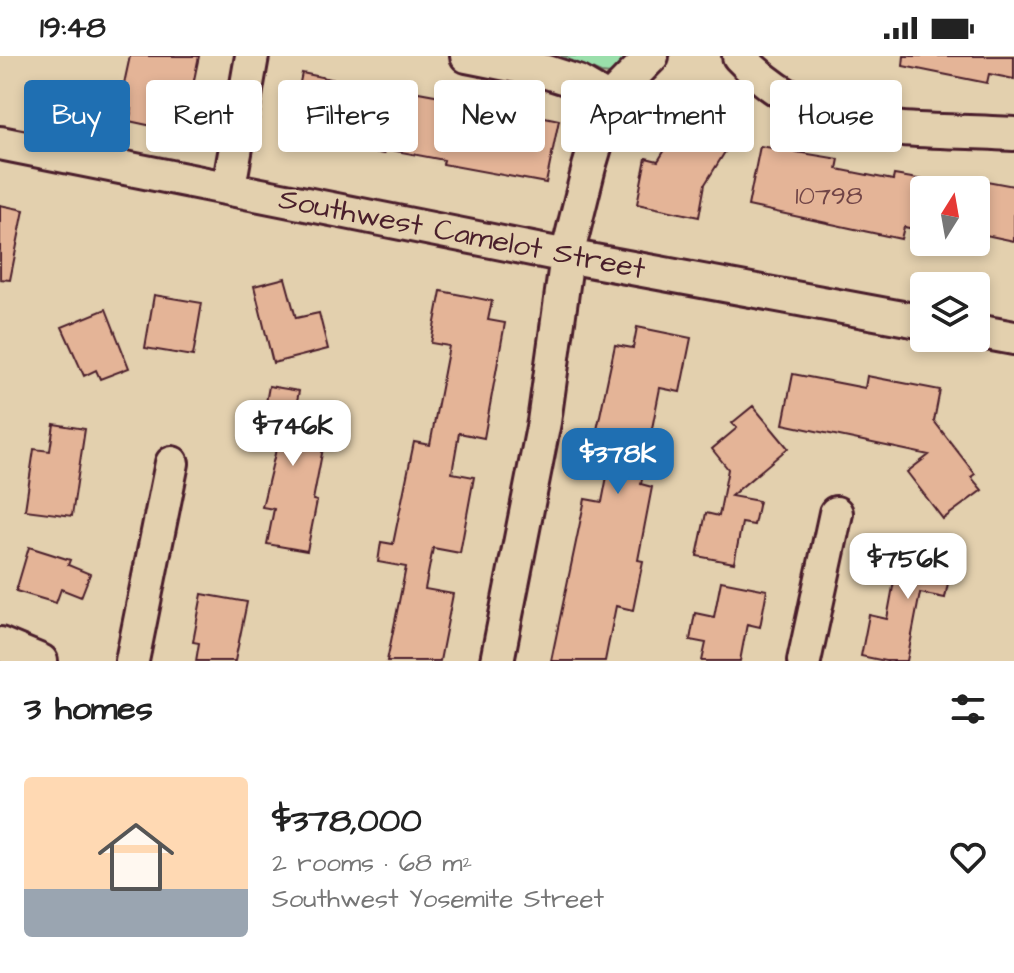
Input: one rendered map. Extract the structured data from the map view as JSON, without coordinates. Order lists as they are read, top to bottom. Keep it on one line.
{"streets":{"street":["Southwest Camelot Street"]},"house_numbers":["10798"],"north":"top","page":{"status":"19:48","chip":["Buy","Rent","Filters","New","Apartment","House"],"price":["$746K","$378K","$756K"],"heading":"3 homes","list":[{"name":"$378,000","note":"2 rooms · 68 m² · Southwest Yosemite Street"}]}}
